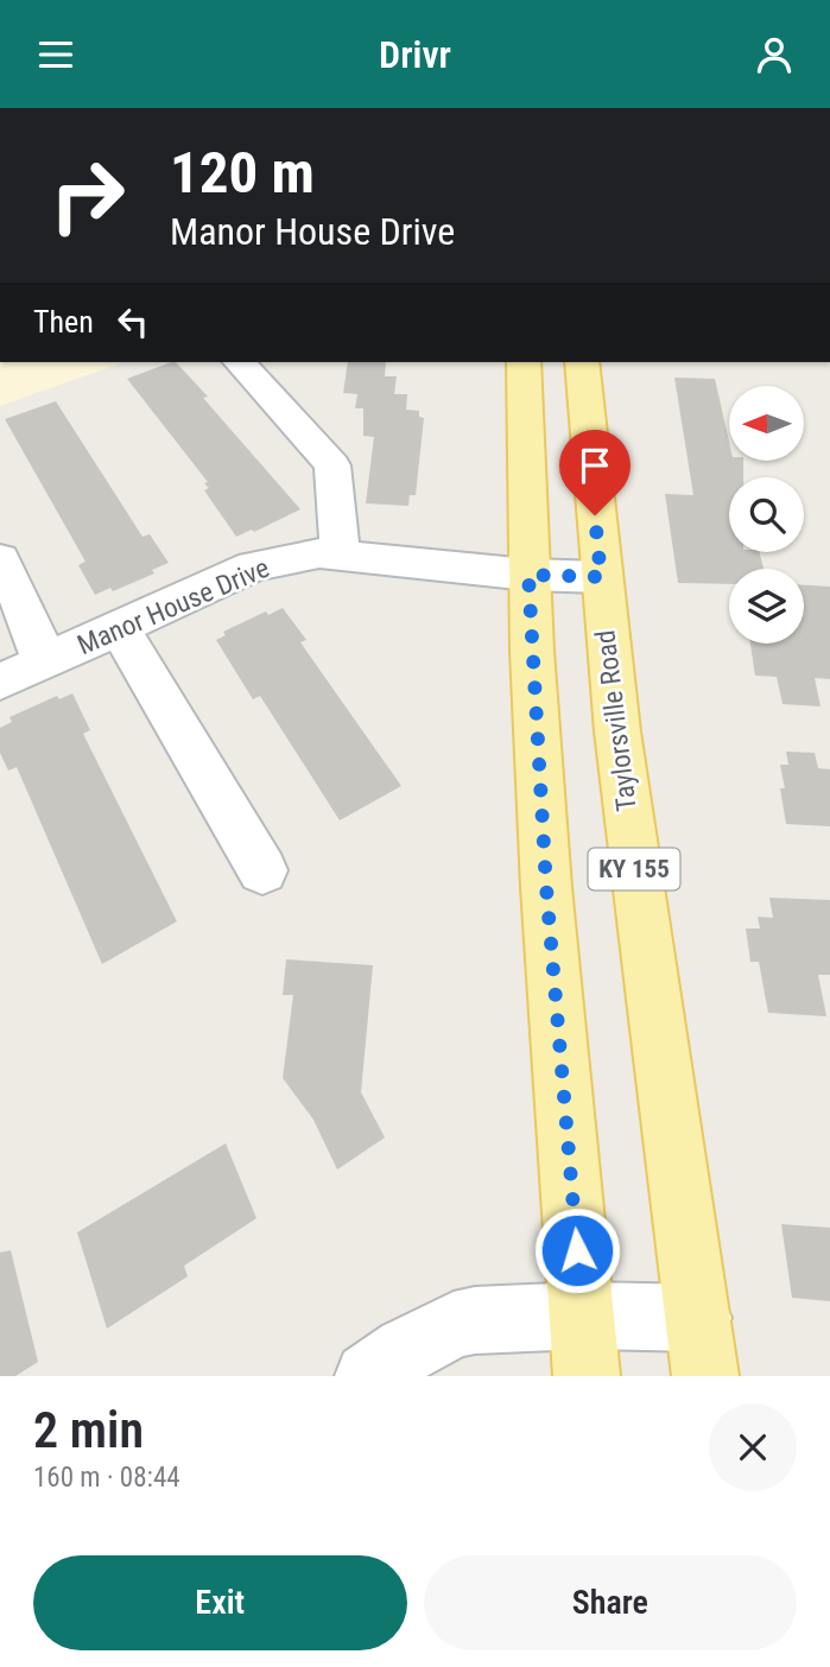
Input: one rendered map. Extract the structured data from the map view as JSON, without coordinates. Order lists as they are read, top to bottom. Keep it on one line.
{"streets":{"main road":["Taylorsville Road","KY 155"],"street":["Manor House Drive"]},"crossings":[["Manor House Drive","Taylorsville Road"]],"north":"left","page":{"header":"Drivr","turn":["120 m","Manor House Drive"],"then":"Then","heading":["2 min","160 m · 08:44"],"buttons":["Exit","Share"]}}
